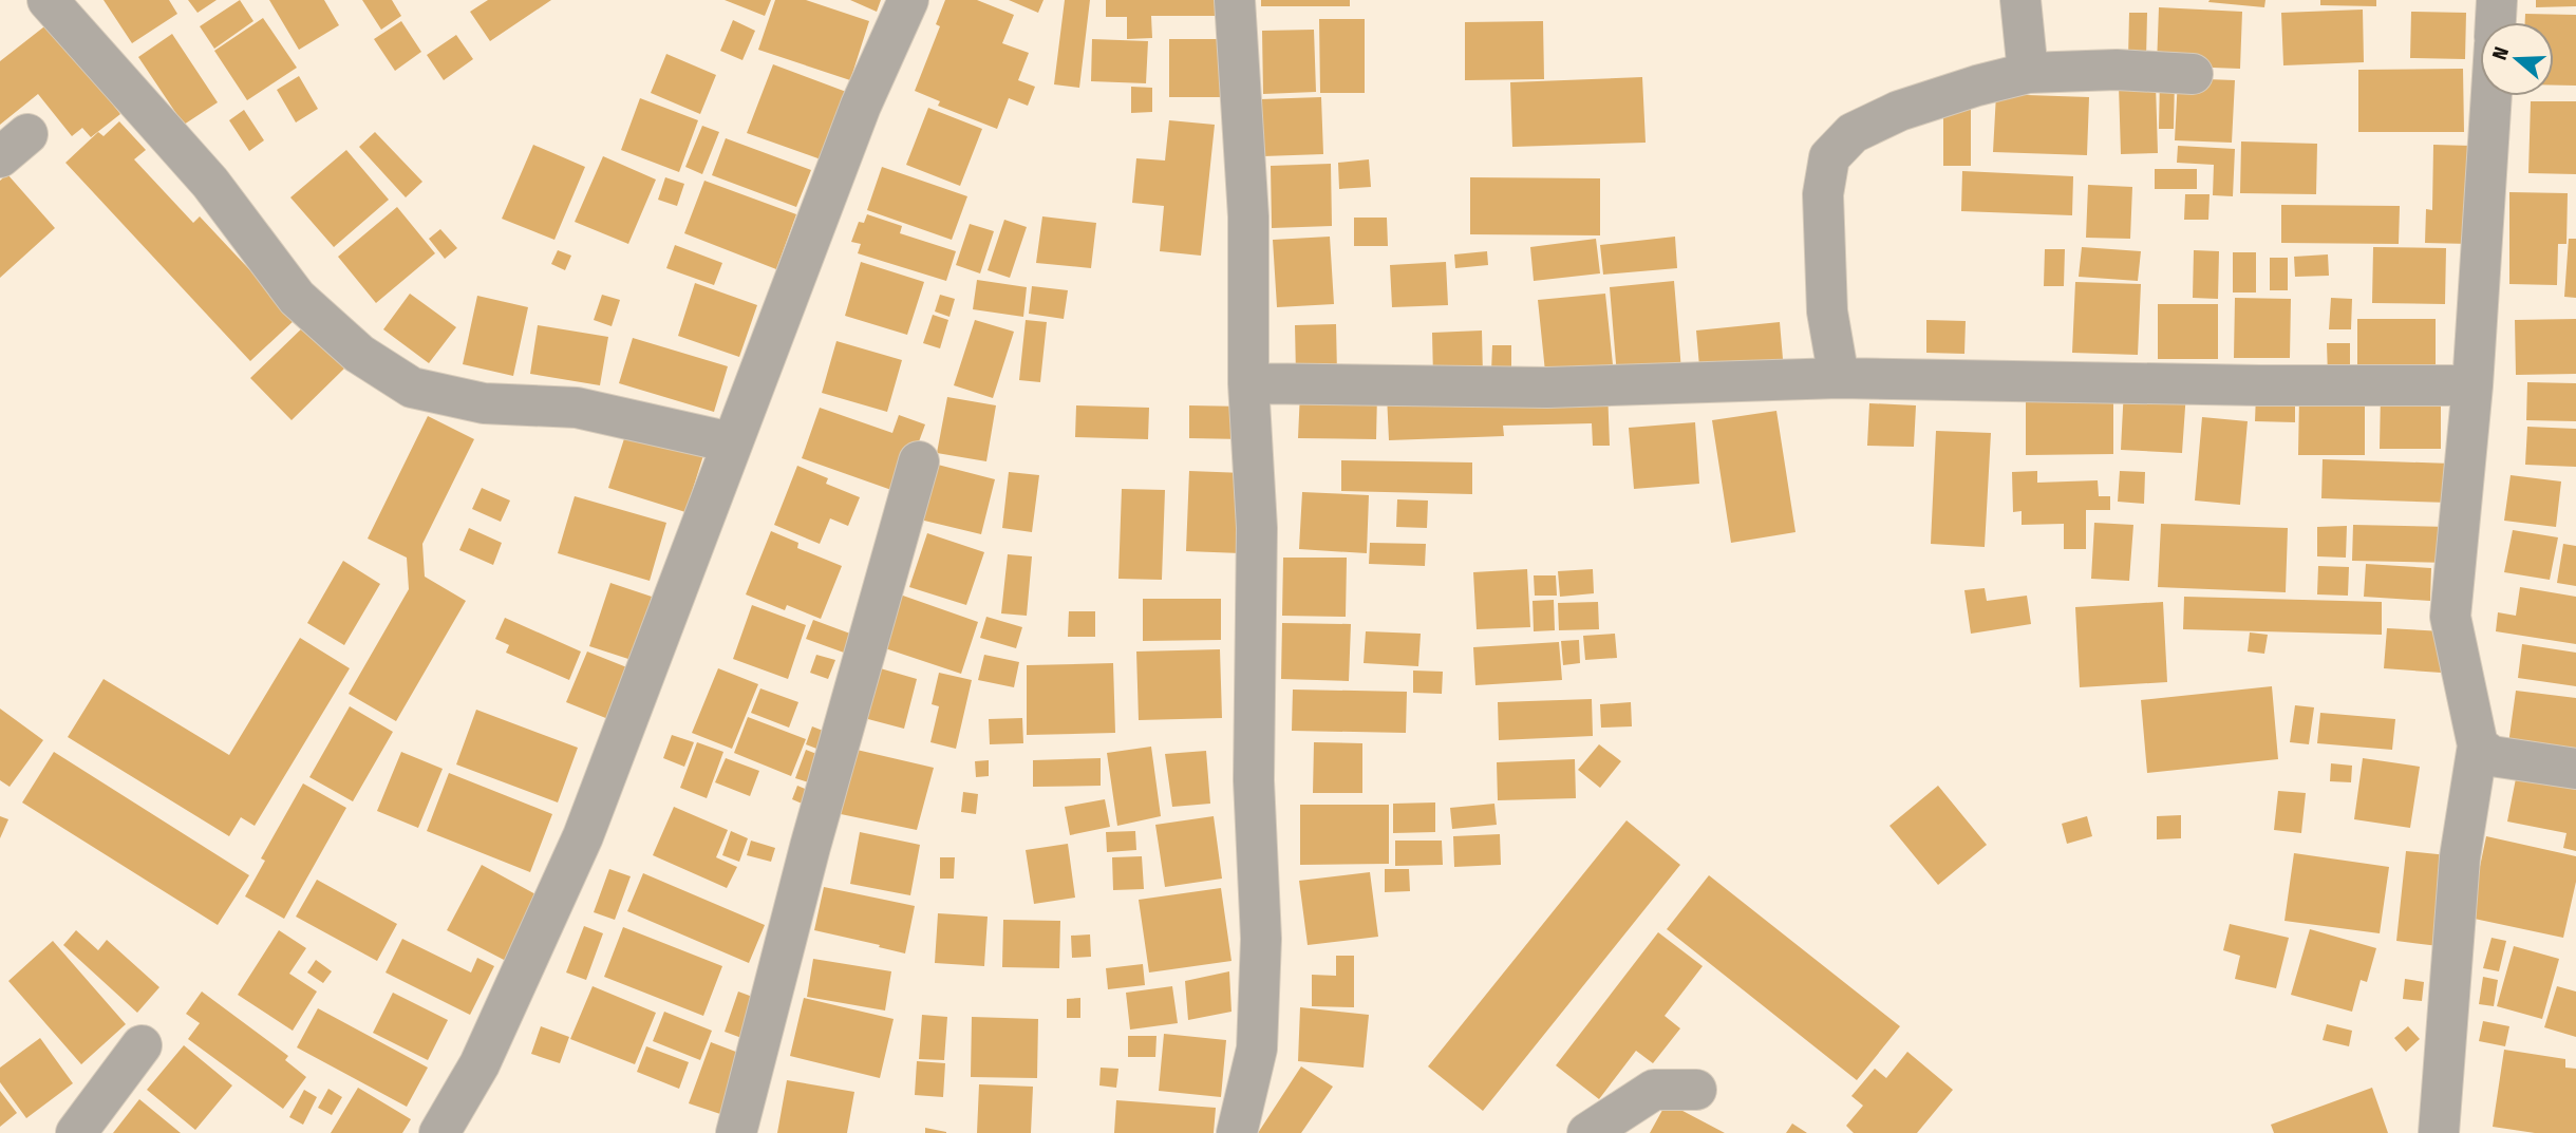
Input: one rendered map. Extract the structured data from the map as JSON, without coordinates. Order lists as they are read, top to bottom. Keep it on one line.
{"north":"left"}
